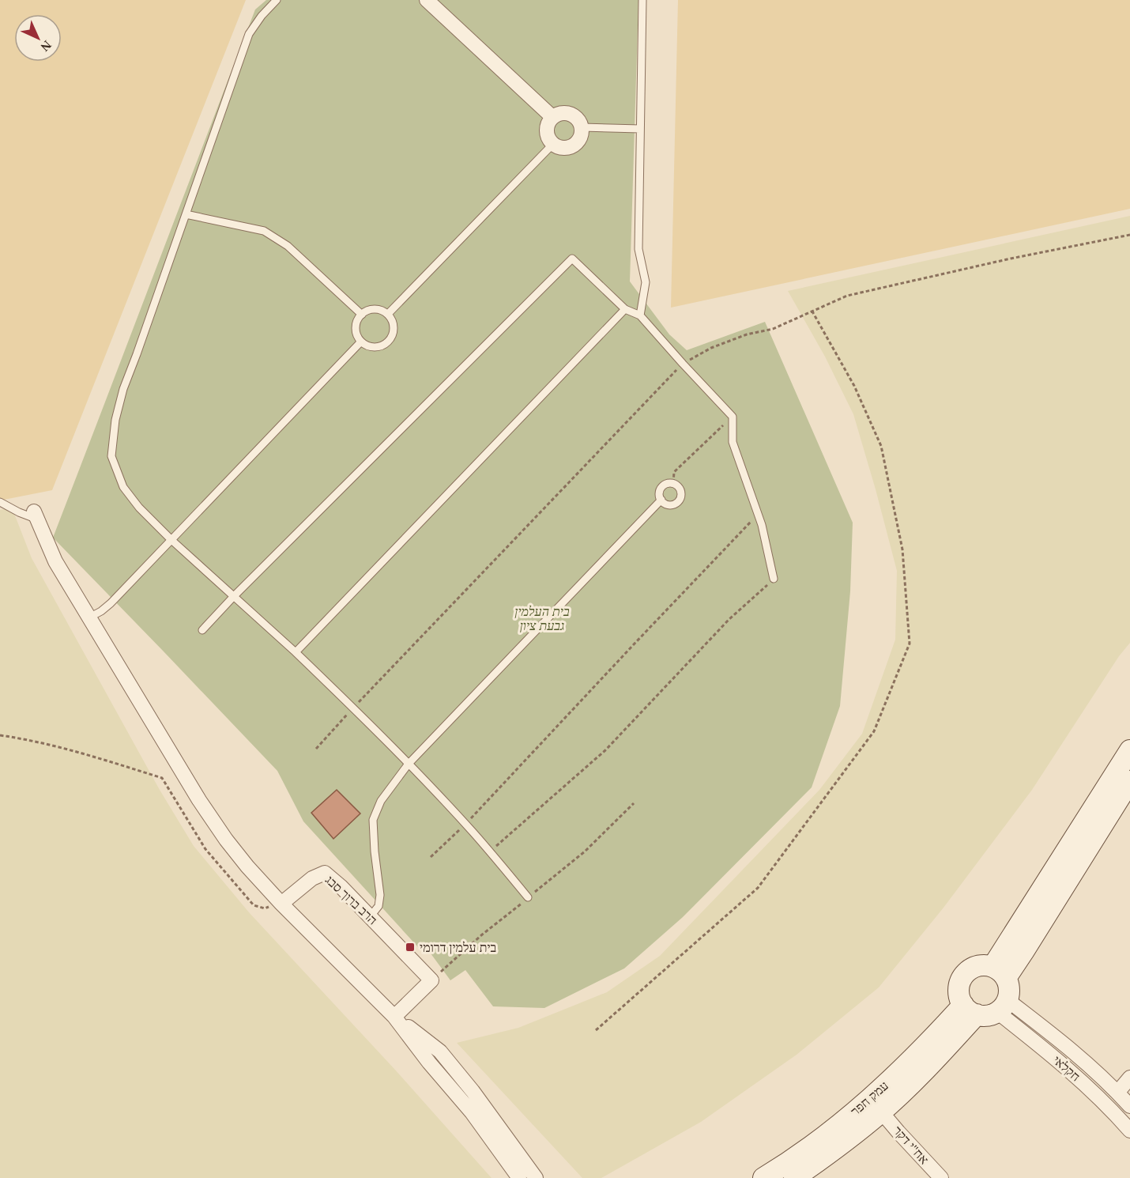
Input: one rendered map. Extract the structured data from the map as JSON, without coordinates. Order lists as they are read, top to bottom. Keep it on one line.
{"streets":{"street":["הרב ברוך סבג","חקלאי","עמק חפר","אח\"י דקר"]},"crossings":[["חקלאי","עמק חפר"],["עמק חפר","אח\"י דקר"]],"parks":["בית העלמין גבעת ציון"],"places":{"transit":["בית עלמין דרומי"]},"north":"bottom right"}
